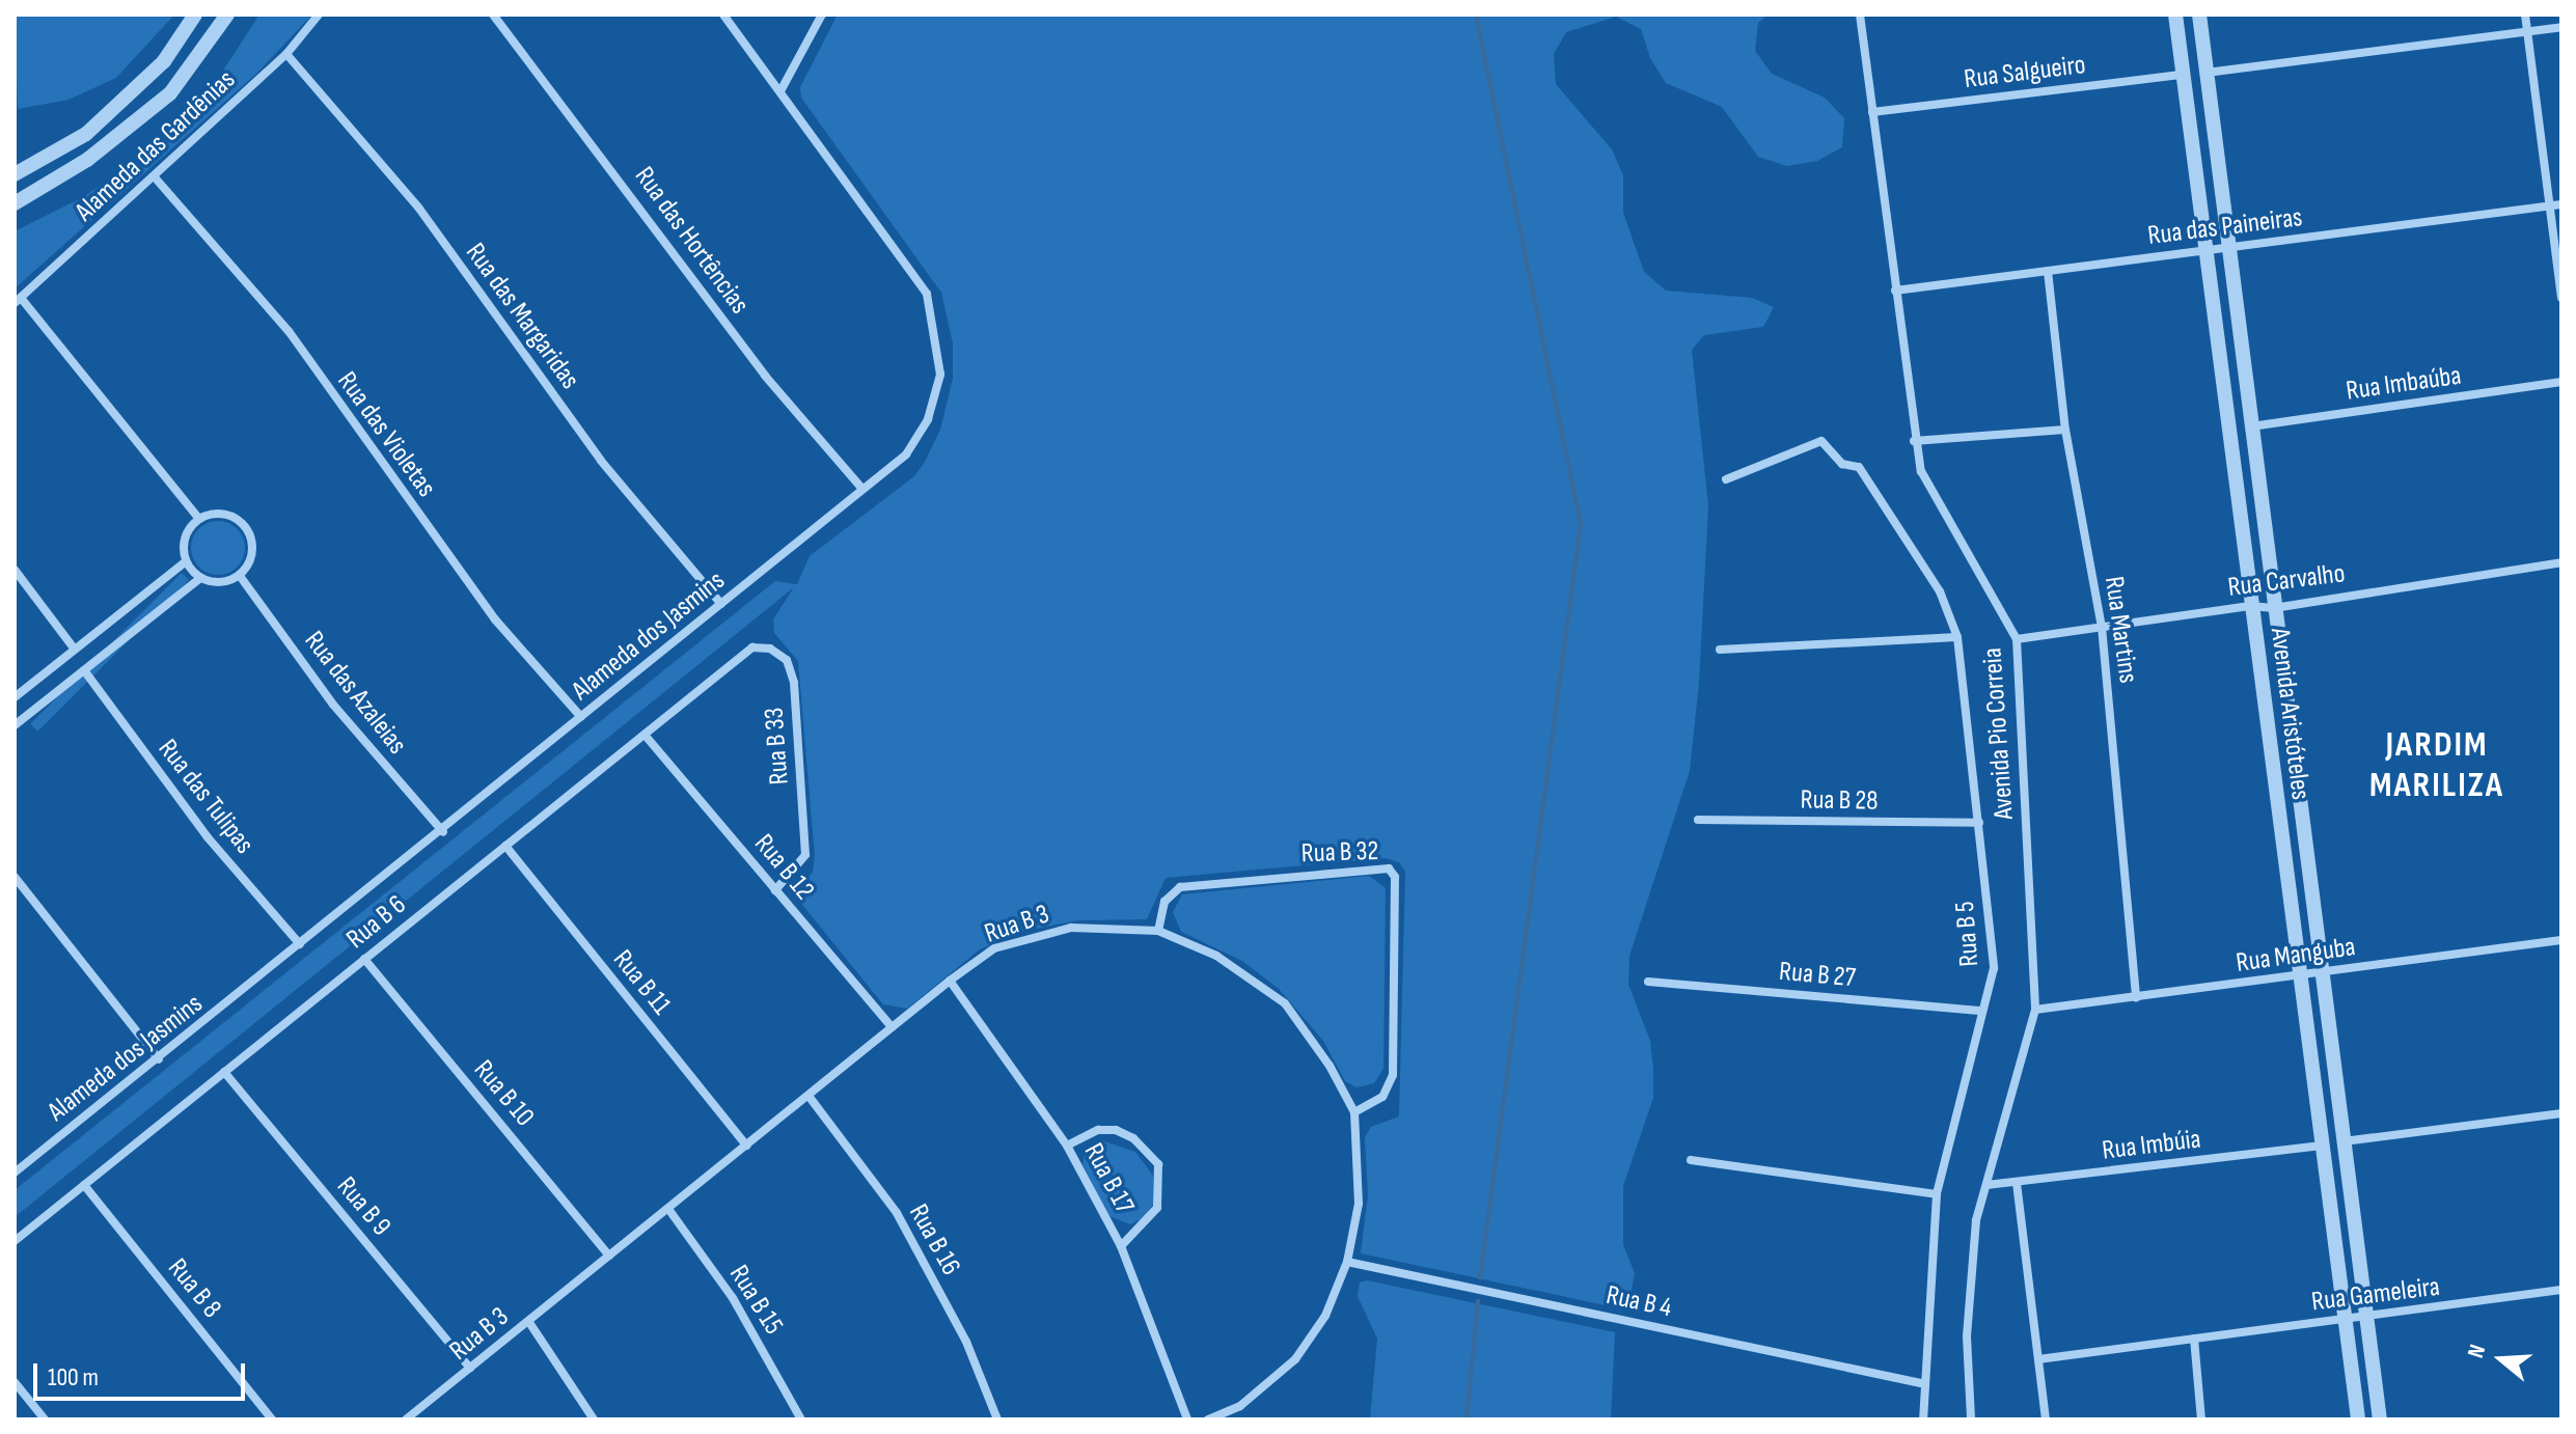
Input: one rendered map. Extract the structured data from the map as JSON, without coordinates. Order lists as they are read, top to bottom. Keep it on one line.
{"streets":{"street":["Rua Salgueiro","Alameda das Gardênias","Rua das Paineiras","Rua das Hortências","Rua das Margaridas","Rua Imbaúba","Rua das Violetas","Rua Carvalho","Rua Martins","Alameda dos Jasmins","Rua das Azaleias","Avenida Aristóteles","Avenida Pio Correia","Rua B 33","Rua das Tulipas","Rua B 28","Rua B 32","Rua B 12","Rua B 6","Rua B 3","Rua B 5","Rua Manguba","Rua B 27","Rua B 11","Rua B 10","Rua Imbúia","Rua B 17","Rua B 9","Rua B 16","Rua B 8","Rua Gameleira","Rua B 15","Rua B 4"]},"crossings":[["Rua Salgueiro","Avenida Aristóteles"],["Rua Salgueiro","Avenida Pio Correia"],["Alameda das Gardênias","Rua das Margaridas"],["Alameda das Gardênias","Rua das Violetas"],["Rua das Paineiras","Rua Martins"],["Rua das Paineiras","Avenida Aristóteles"],["Rua das Paineiras","Avenida Pio Correia"],["Rua das Hortências","Alameda dos Jasmins"],["Rua das Margaridas","Alameda dos Jasmins"],["Rua Imbaúba","Avenida Aristóteles"],["Rua das Violetas","Alameda dos Jasmins"],["Rua Carvalho","Rua Martins"],["Rua Carvalho","Avenida Aristóteles"],["Rua Carvalho","Avenida Pio Correia"],["Rua Martins","Rua Manguba"],["Alameda dos Jasmins","Rua das Azaleias"],["Alameda dos Jasmins","Rua das Tulipas"],["Avenida Aristóteles","Rua Manguba"],["Avenida Aristóteles","Rua Imbúia"],["Avenida Aristóteles","Rua Gameleira"],["Avenida Pio Correia","Rua Manguba"],["Avenida Pio Correia","Rua Imbúia"],["Rua B 33","Rua B 12"],["Rua B 33","Rua B 6"],["Rua B 28","Rua B 5"],["Rua B 32","Rua B 3"],["Rua B 12","Rua B 6"],["Rua B 12","Rua B 3"],["Rua B 6","Rua B 11"],["Rua B 6","Rua B 10"],["Rua B 6","Rua B 9"],["Rua B 6","Rua B 8"],["Rua B 3","Rua B 11"],["Rua B 3","Rua B 10"],["Rua B 3","Rua B 17"],["Rua B 3","Rua B 9"],["Rua B 3","Rua B 16"],["Rua B 3","Rua B 15"],["Rua B 3","Rua B 4"],["Rua B 5","Rua B 27"],["Rua B 5","Rua B 4"]],"districts":["JARDIM MARILIZA"],"scale_bar":"100 m","north":"left"}
